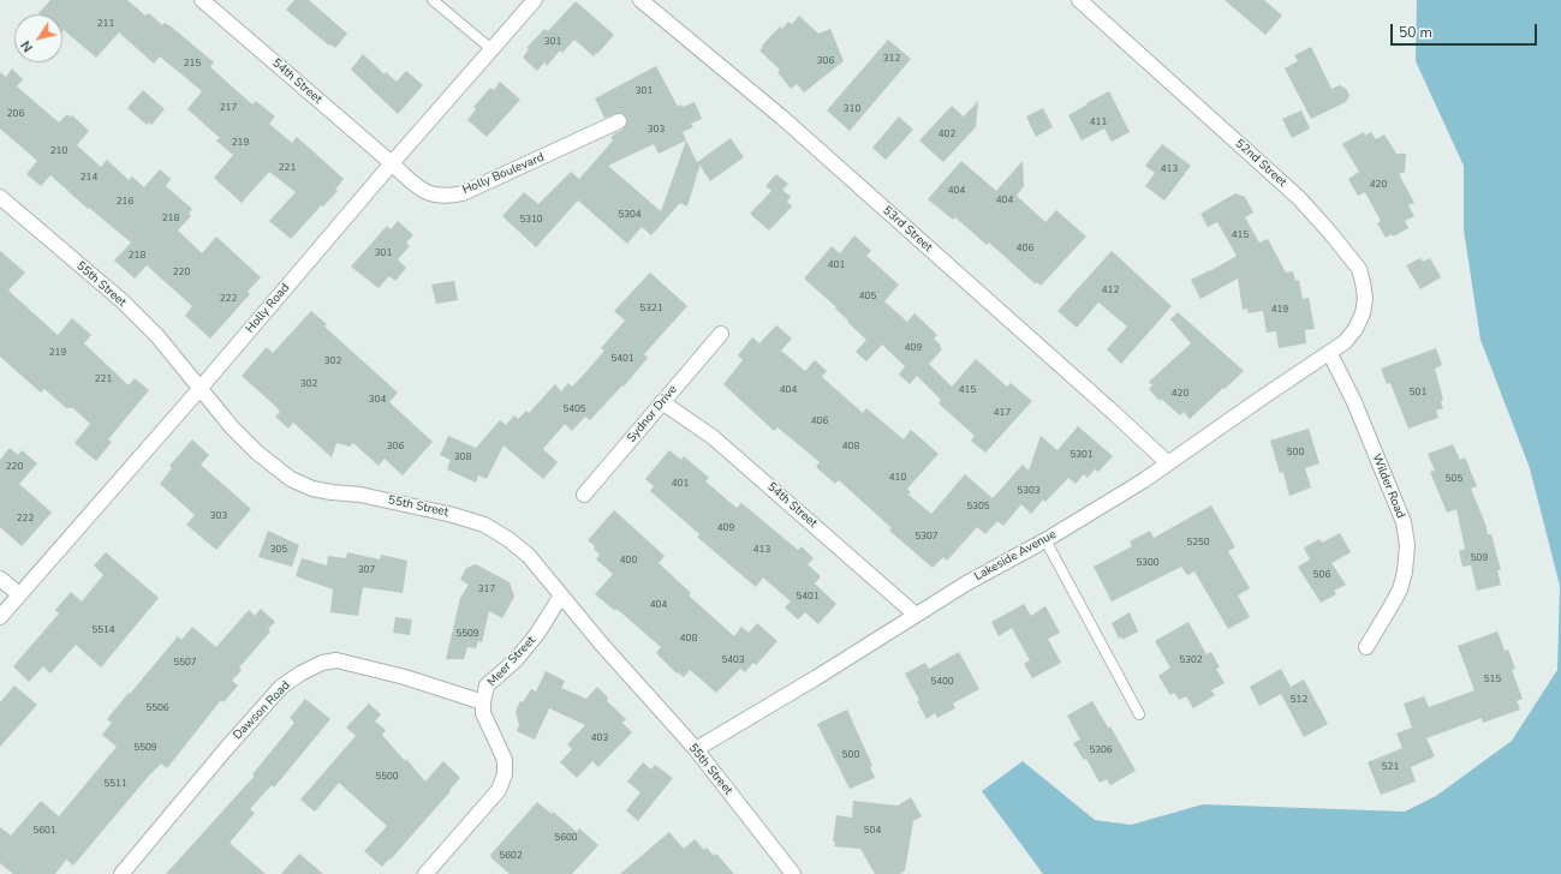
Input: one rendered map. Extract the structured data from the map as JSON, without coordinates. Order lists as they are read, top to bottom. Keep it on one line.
{"streets":{"street":["54th Street","52nd Street","Holly Boulevard","53rd Street","55th Street","Holly Road","Sydnor Drive","Wilder Road","Lakeside Avenue","Meer Street","Dawson Road"]},"crossings":[["54th Street","Holly Boulevard"],["54th Street","Holly Road"],["54th Street","Sydnor Drive"],["54th Street","Lakeside Avenue"],["52nd Street","Wilder Road"],["52nd Street","Lakeside Avenue"],["Holly Boulevard","Holly Road"],["53rd Street","Lakeside Avenue"],["55th Street","Holly Road"],["55th Street","Lakeside Avenue"],["55th Street","Meer Street"],["Wilder Road","Lakeside Avenue"],["Meer Street","Dawson Road"]],"house_numbers":["211","301","312","306","215","301","217","310","206","411","303","402","219","210","221","413","214","420","404","404","216","5304","218","5310","415","406","301","218","401","220","412","405","222","5321","419","409","219","5401","302","221","302","404","415","501","420","304","5405","417","406","306","408","500","5301","308","220","410","505","401","5303","5305","303","222","409","5307","5250","305","413","509","400","5300","307","506","317","5401","404","5514","5509","408","5403","5302","5507","515","5400","512","5506","403","5509","5306","500","521","5500","5511","5601","504","5600","5602"],"scale_bar":"50 m","north":"bottom left"}
